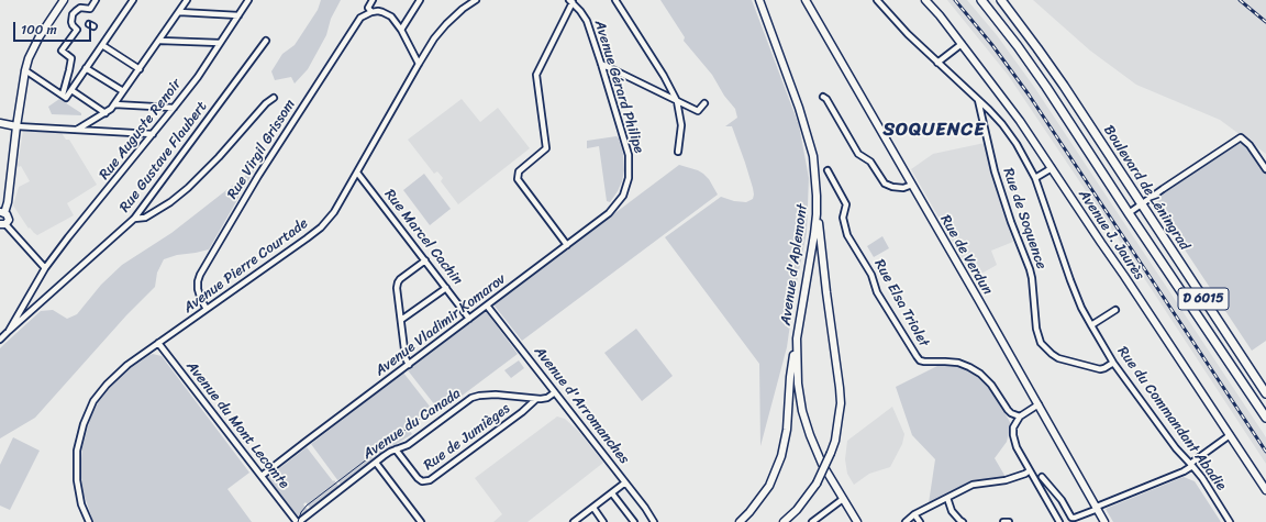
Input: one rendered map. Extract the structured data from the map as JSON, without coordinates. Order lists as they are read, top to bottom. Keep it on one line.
{"streets":{"main road":["Boulevard de Léningrad","D 6015"],"street":["Avenue Gérard Philipe","Rue Auguste Renoir","Rue Virgil Grissom","Rue Gustave Flaubert","Rue de Soquence","Avenue J. Jaurès","Rue Marcel Cachin","Rue de Verdun","Avenue d'Aplemont","Avenue Pierre Courtade","Rue Elsa Triolet","Avenue Vladimir Komarov","Avenue d'Arromanches","Rue du Commandant Abadie","Avenue du Canada","Avenue du Mont Lecomte","Rue de Jumièges"]},"crossings":[["Avenue Gérard Philipe","Avenue Vladimir Komarov"],["Rue Auguste Renoir","Rue Gustave Flaubert"],["Rue Virgil Grissom","Avenue Pierre Courtade"],["Rue de Soquence","Rue du Commandant Abadie"],["Rue Marcel Cachin","Avenue Pierre Courtade"],["Rue Marcel Cachin","Avenue Vladimir Komarov"],["Avenue Pierre Courtade","Avenue du Mont Lecomte"],["Avenue Vladimir Komarov","Avenue d'Arromanches"],["Avenue Vladimir Komarov","Avenue du Mont Lecomte"],["Avenue d'Arromanches","Avenue du Canada"],["Avenue du Canada","Avenue du Mont Lecomte"],["Avenue du Canada","Rue de Jumièges"]],"districts":["SOQUENCE"],"scale_bar":"100 m"}
